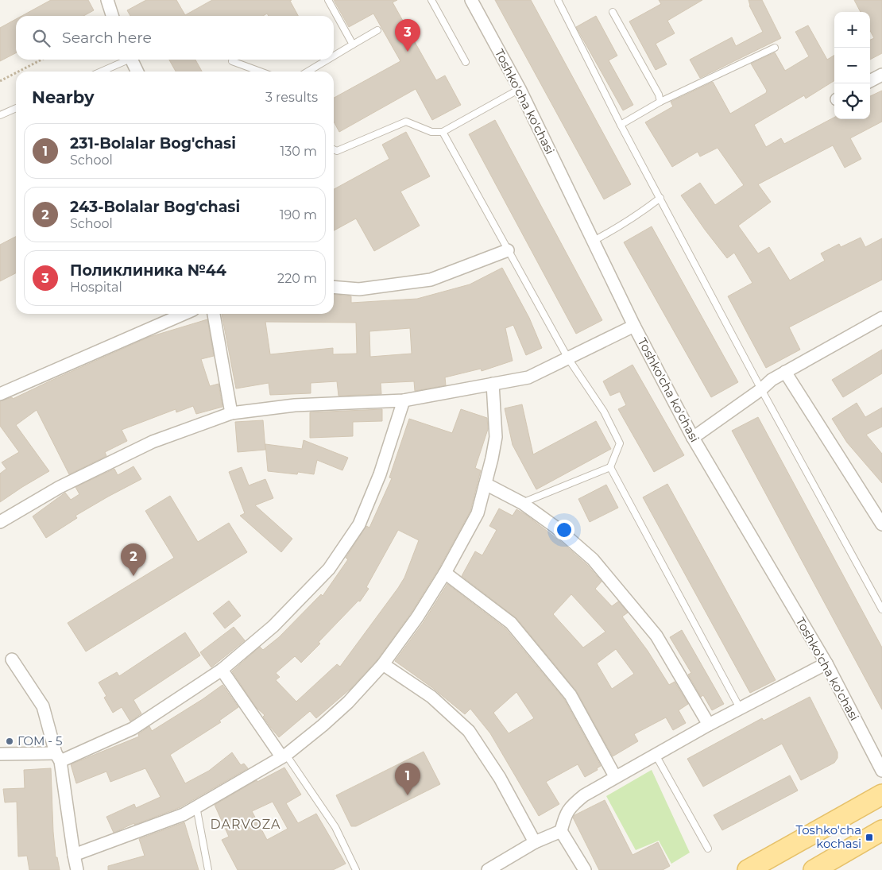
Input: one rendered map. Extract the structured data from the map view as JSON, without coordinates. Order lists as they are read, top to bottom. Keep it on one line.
{"streets":{"street":["Toshko'cha ko'chasi"]},"districts":["DARVOZA"],"places":{"other":["ГОМ - 5"],"transit":["Toshko'cha kochasi"]},"page":{"map_buttons":["+","−"],"search":"Search here","pins":["3","2","1"],"heading":["Nearby","3 results"],"list":[{"mark":"1","name":"231-Bolalar Bog'chasi","note":"School","value":"130 m"},{"mark":"2","name":"243-Bolalar Bog'chasi","note":"School","value":"190 m"},{"mark":"3","name":"Поликлиника №44","note":"Hospital","value":"220 m"}]}}
